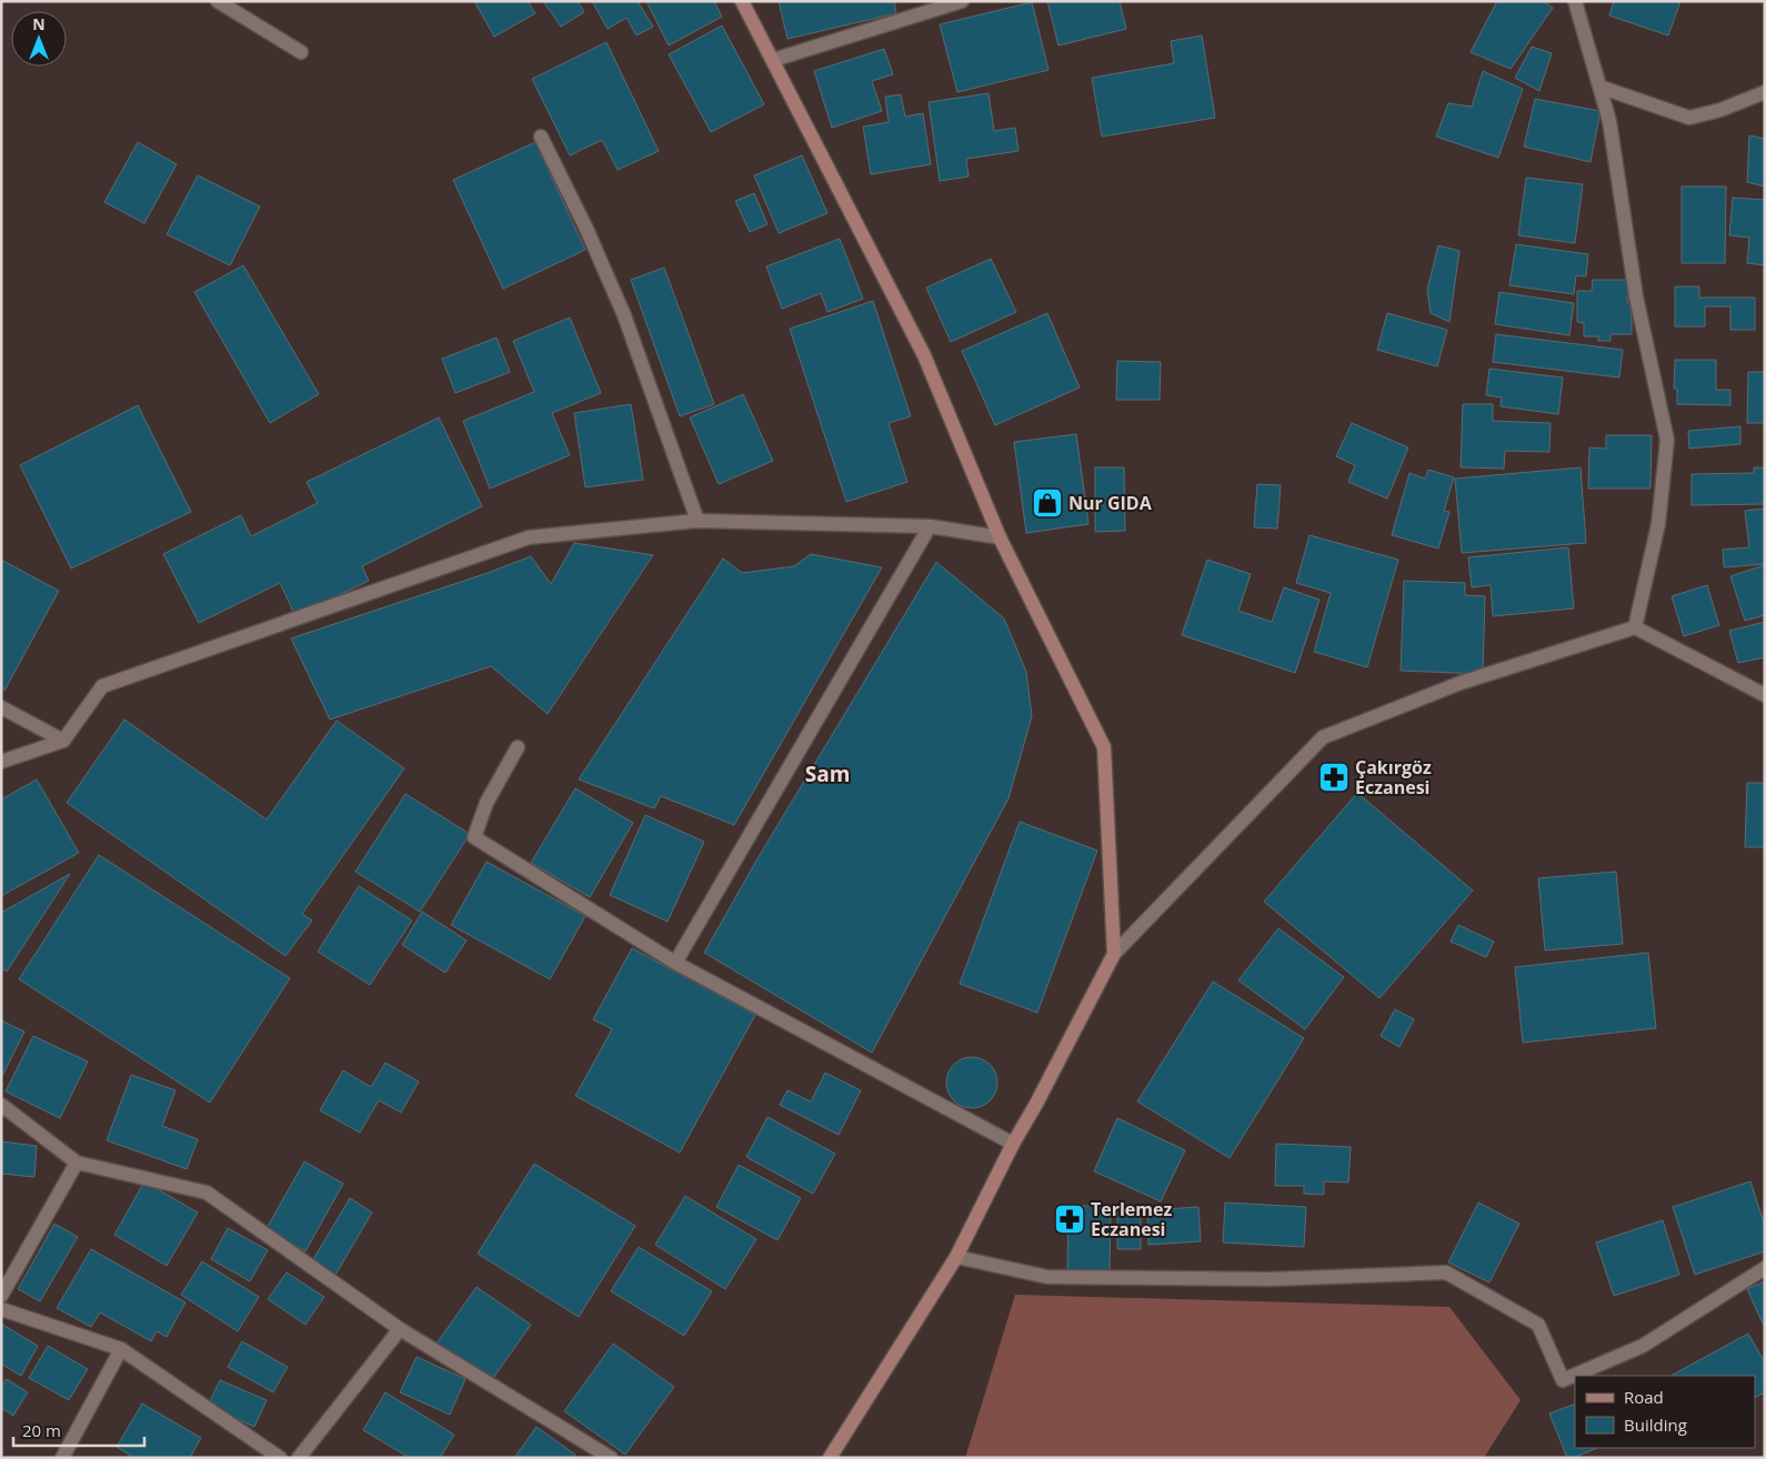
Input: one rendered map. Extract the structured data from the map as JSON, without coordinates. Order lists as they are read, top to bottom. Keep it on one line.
{"districts":["Sam"],"places":{"shop":["Nur GIDA"],"pharmacy":["Çakırgöz Eczanesi","Terlemez Eczanesi"]},"legend":["Road","Building"],"scale_bar":"20 m","north":"top"}
